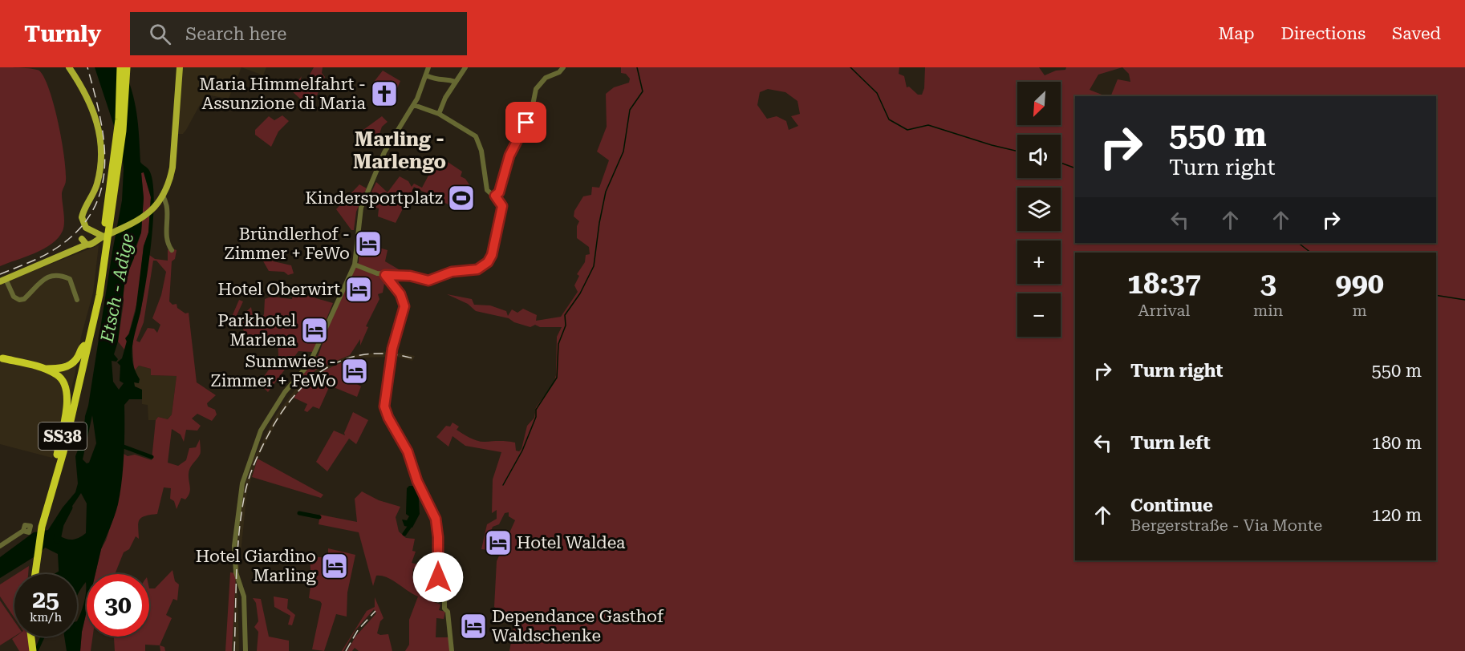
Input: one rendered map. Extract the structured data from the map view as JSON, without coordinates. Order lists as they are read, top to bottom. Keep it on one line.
{"streets":{"highway":["SS38"]},"districts":["Marling - Marlengo"],"water":["Etsch - Adige"],"places":{"church":["Maria Himmelfahrt - Assunzione di Maria"],"sports":["Kindersportplatz"],"hotel":["Bründlerhof - Zimmer + FeWo","Hotel Oberwirt","Parkhotel Marlena","Sunnwies - Zimmer + FeWo","Hotel Waldea","Hotel Giardino Marling","Dependance Gasthof Waldschenke"]},"north":"bottom left","page":{"header":"Turnly","search":"Search here","nav":["Map","Directions","Saved"],"map_buttons":["+","−"],"turn":["550 m","Turn right"],"eta":["18:37","Arrival","3","min","990","m"],"list":[{"name":"Turn right","value":"550 m"},{"name":"Turn left","value":"180 m"},{"name":"Continue","note":"Bergerstraße - Via Monte","value":"120 m"}],"speed":"25 km/h","limit":"30"}}
